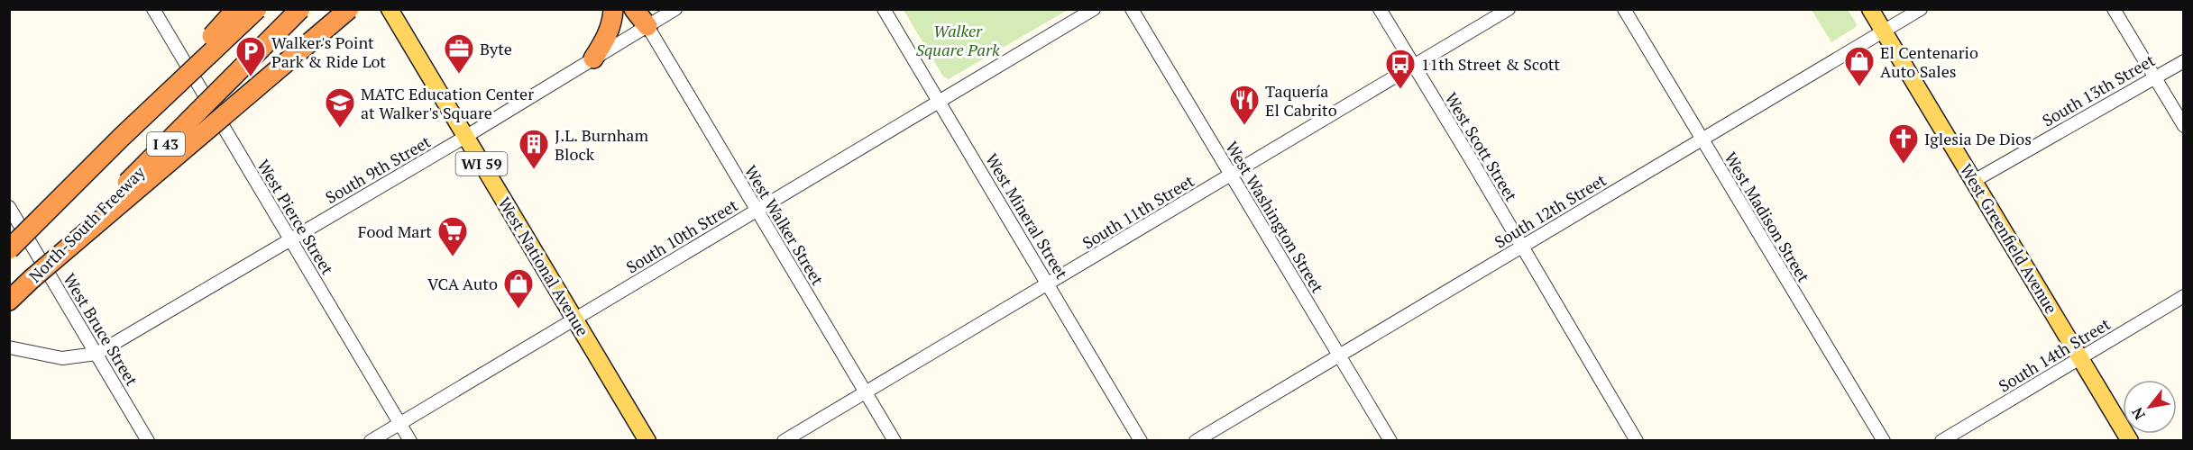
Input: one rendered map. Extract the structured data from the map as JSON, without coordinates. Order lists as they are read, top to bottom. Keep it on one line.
{"streets":{"highway":["I 43","North-South Freeway"],"main road":["WI 59","West Greenfield Avenue","West National Avenue"],"street":["South 13th Street","West Scott Street","South 9th Street","South 12th Street","South 11th Street","West Mineral Street","West Pierce Street","West Washington Street","West Madison Street","West Walker Street","South 10th Street","West Bruce Street","South 14th Street"]},"crossings":[["South 13th Street","West Greenfield Avenue"],["West Scott Street","South 12th Street"],["West Scott Street","South 11th Street"],["South 9th Street","West Pierce Street"],["South 9th Street","West Walker Street"],["South 9th Street","West National Avenue"],["South 9th Street","West Bruce Street"],["South 12th Street","West Washington Street"],["South 12th Street","West Madison Street"],["South 12th Street","West Greenfield Avenue"],["South 11th Street","West Mineral Street"],["South 11th Street","West Washington Street"],["South 11th Street","West Walker Street"],["West Mineral Street","South 10th Street"],["West Pierce Street","South 10th Street"],["West Walker Street","South 10th Street"],["South 10th Street","West National Avenue"],["West Greenfield Avenue","South 14th Street"]],"parks":["Walker Square Park"],"places":{"office":["Byte"],"parking":["Walker's Point Park & Ride Lot"],"shop":["El Centenario Auto Sales","VCA Auto"],"bus stop":["11th Street & Scott"],"restaurant":["Taquería El Cabrito"],"school or university":["MATC Education Center at Walker's Square"],"church":["Iglesia De Dios"],"building":["J.L. Burnham Block"],"supermarket":["Food Mart"]},"north":"bottom left"}
